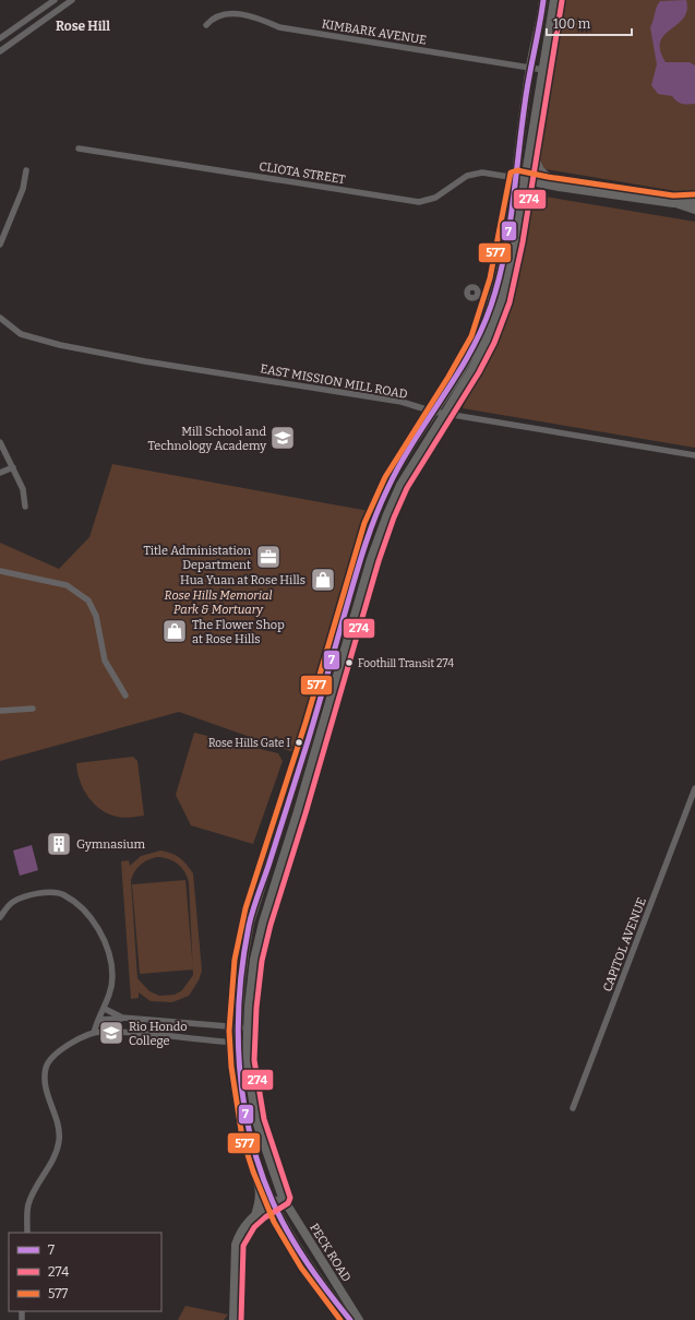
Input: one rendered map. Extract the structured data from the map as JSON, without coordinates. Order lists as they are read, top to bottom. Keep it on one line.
{"streets":{"main road":["PECK ROAD"],"street":["KIMBARK AVENUE","CLIOTA STREET","EAST MISSION MILL ROAD","CAPITOL AVENUE"]},"districts":["Rose Hill"],"parks":["Rose Hills Memorial Park & Mortuary"],"places":{"school or university":["Mill School and Technology Academy","Rio Hondo College"],"office":["Title Administation Department"],"shop":["Hua Yuan at Rose Hills","The Flower Shop at Rose Hills"],"other":["Foothill Transit 274","Rose Hills Gate I"],"building":["Gymnasium"]},"lines":["transit line 7","transit line 274","transit line 577"],"legend":["7","274","577"],"scale_bar":"100 m"}
